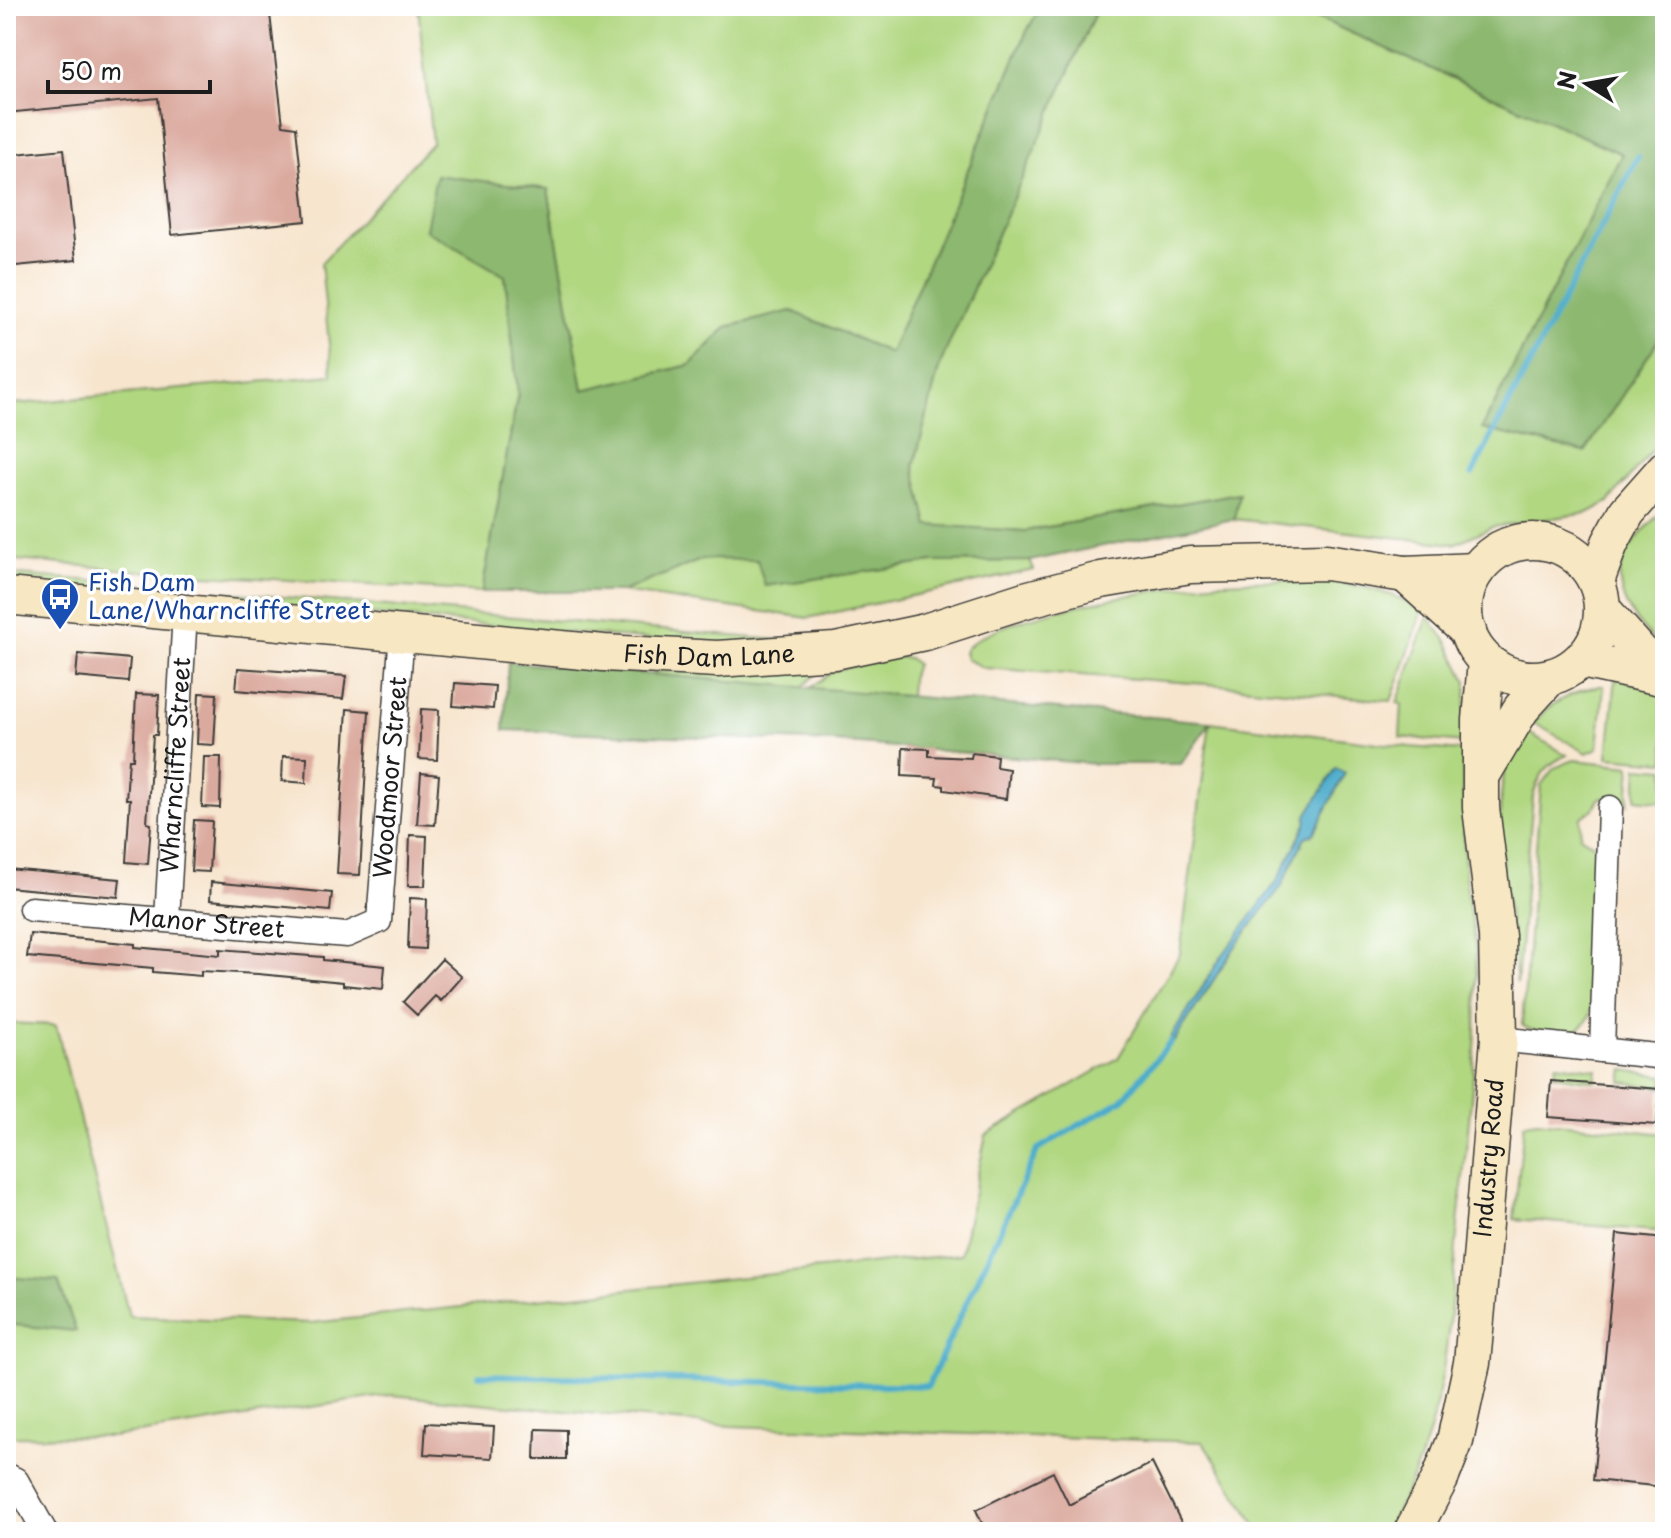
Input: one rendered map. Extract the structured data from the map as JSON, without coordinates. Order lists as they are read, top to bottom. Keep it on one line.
{"streets":{"street":["Fish Dam Lane","Wharncliffe Street","Woodmoor Street","Manor Street","Industry Road"]},"crossings":[["Fish Dam Lane","Wharncliffe Street"],["Fish Dam Lane","Woodmoor Street"],["Fish Dam Lane","Industry Road"],["Wharncliffe Street","Manor Street"],["Woodmoor Street","Manor Street"]],"places":{"bus stop":["Fish Dam Lane/Wharncliffe Street"]},"scale_bar":"50 m","north":"left"}
